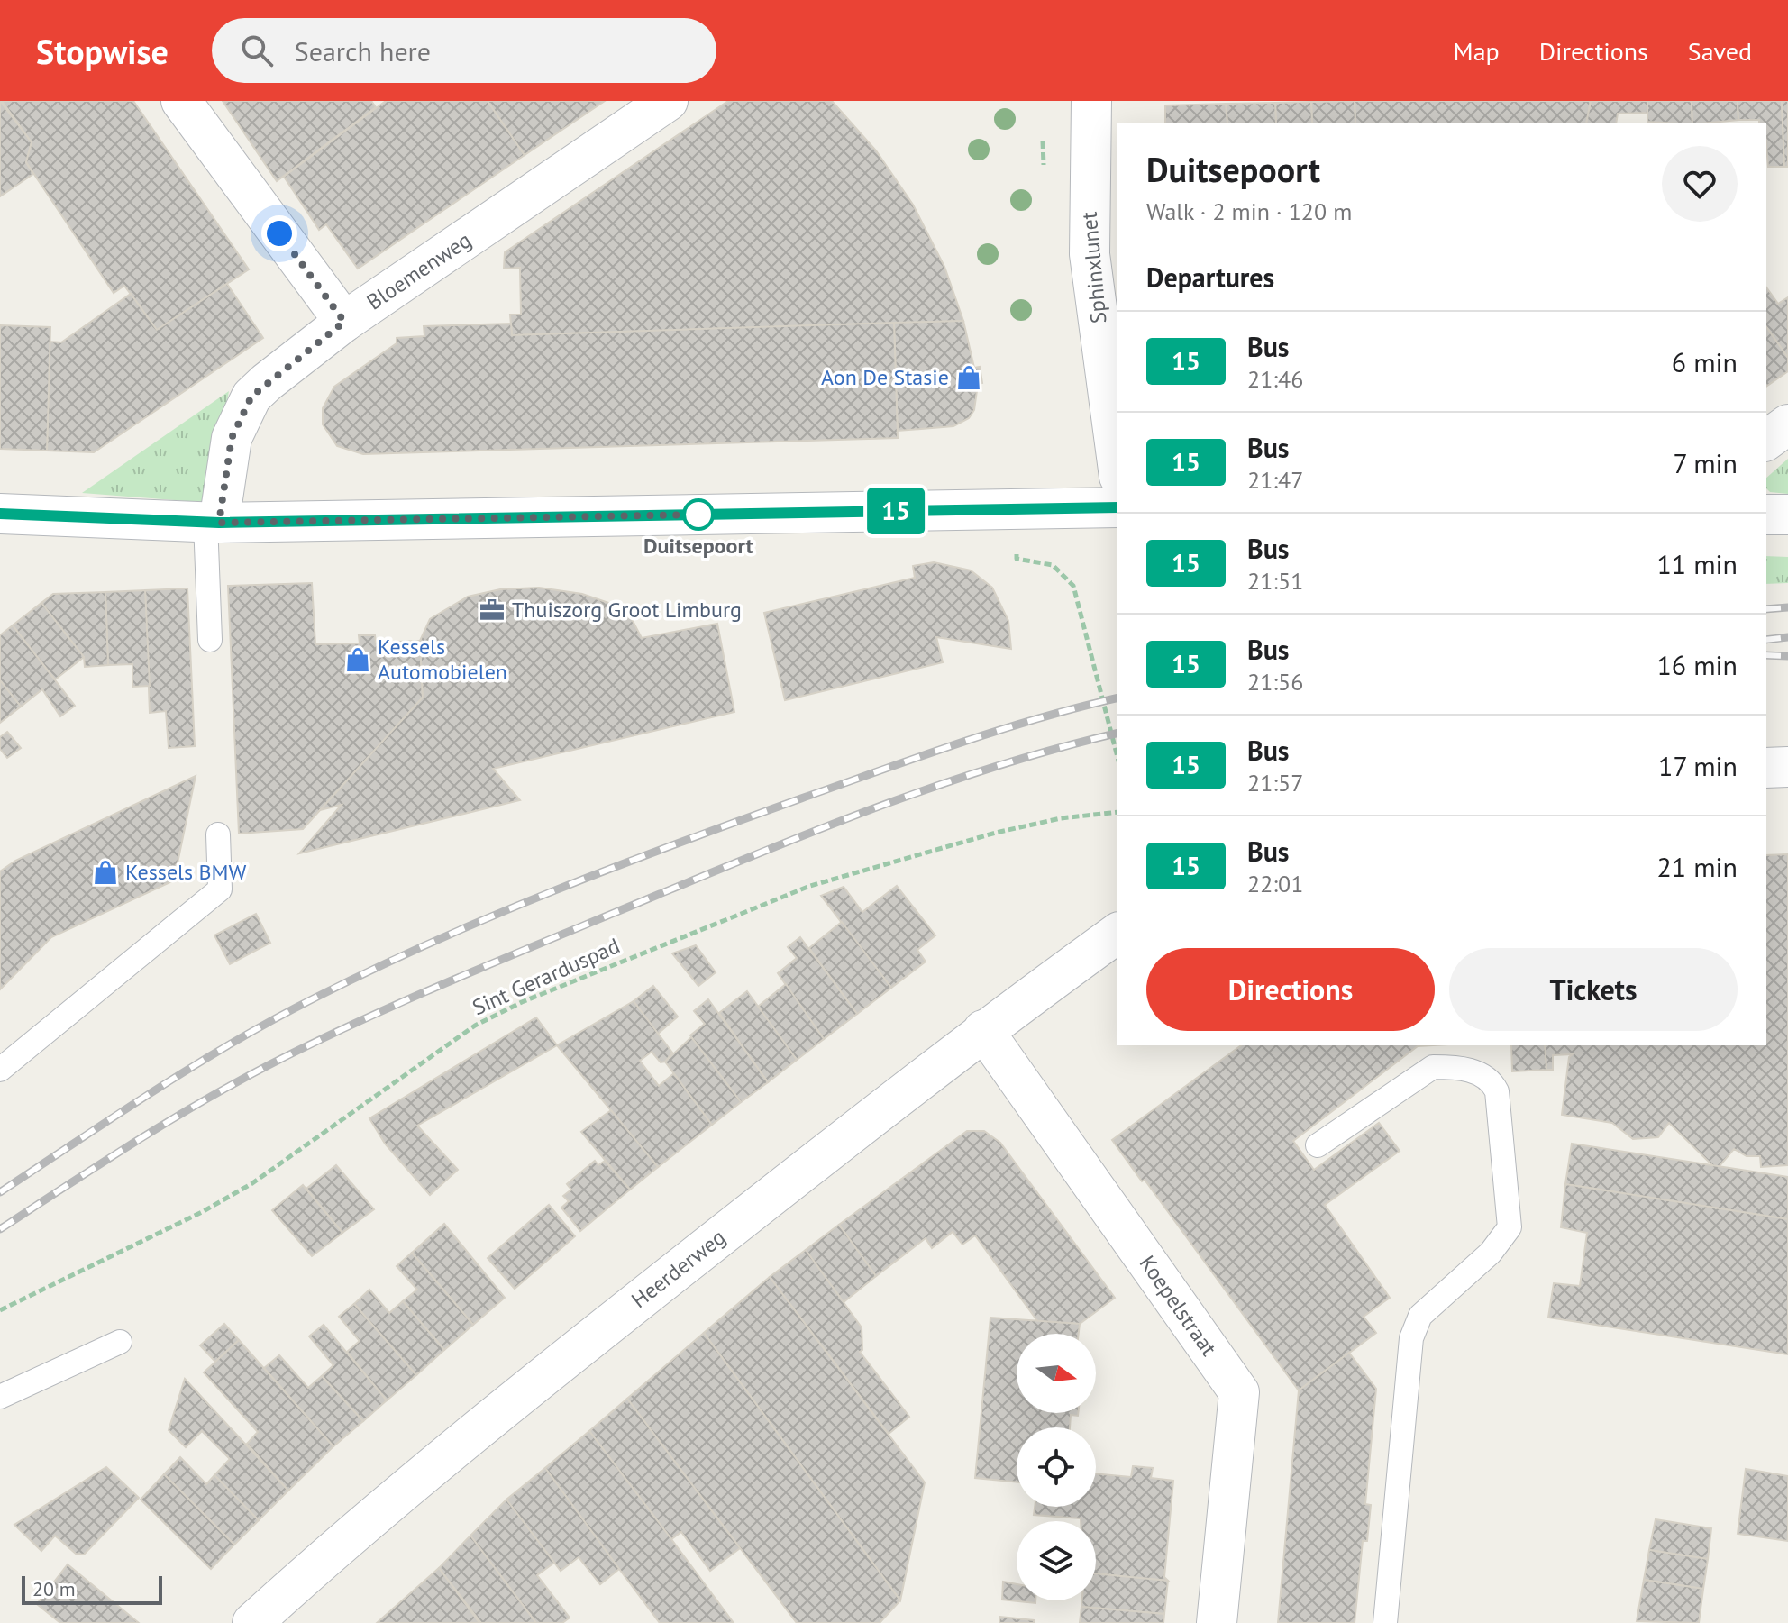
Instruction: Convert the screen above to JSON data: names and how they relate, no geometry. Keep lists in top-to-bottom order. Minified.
{"streets":{"street":["Sphinxlunet","Bloemenweg","Heerderweg","Koepelstraat"],"path":["Sint Gerarduspad"]},"crossings":[["Heerderweg","Koepelstraat"]],"places":{"shop":["Aon De Stasie","Kessels Automobielen","Kessels BMW"],"other":["Duitsepoort"],"office":["Thuiszorg Groot Limburg"]},"lines":["bus line 15"],"scale_bar":"20 m","north":"right","page":{"header":"Stopwise","search":"Search here","nav":["Map","Directions","Saved"],"on_map":"15","heading":[["Duitsepoort","Walk · 2 min · 120 m"],"Departures"],"list":[{"mark":"15","name":"Bus","note":"21:46","value":"6 min"},{"mark":"15","name":"Bus","note":"21:47","value":"7 min"},{"mark":"15","name":"Bus","note":"21:51","value":"11 min"},{"mark":"15","name":"Bus","note":"21:56","value":"16 min"},{"mark":"15","name":"Bus","note":"21:57","value":"17 min"},{"mark":"15","name":"Bus","note":"22:01","value":"21 min"}],"buttons":["Directions","Tickets"],"scale":"20 m"}}
